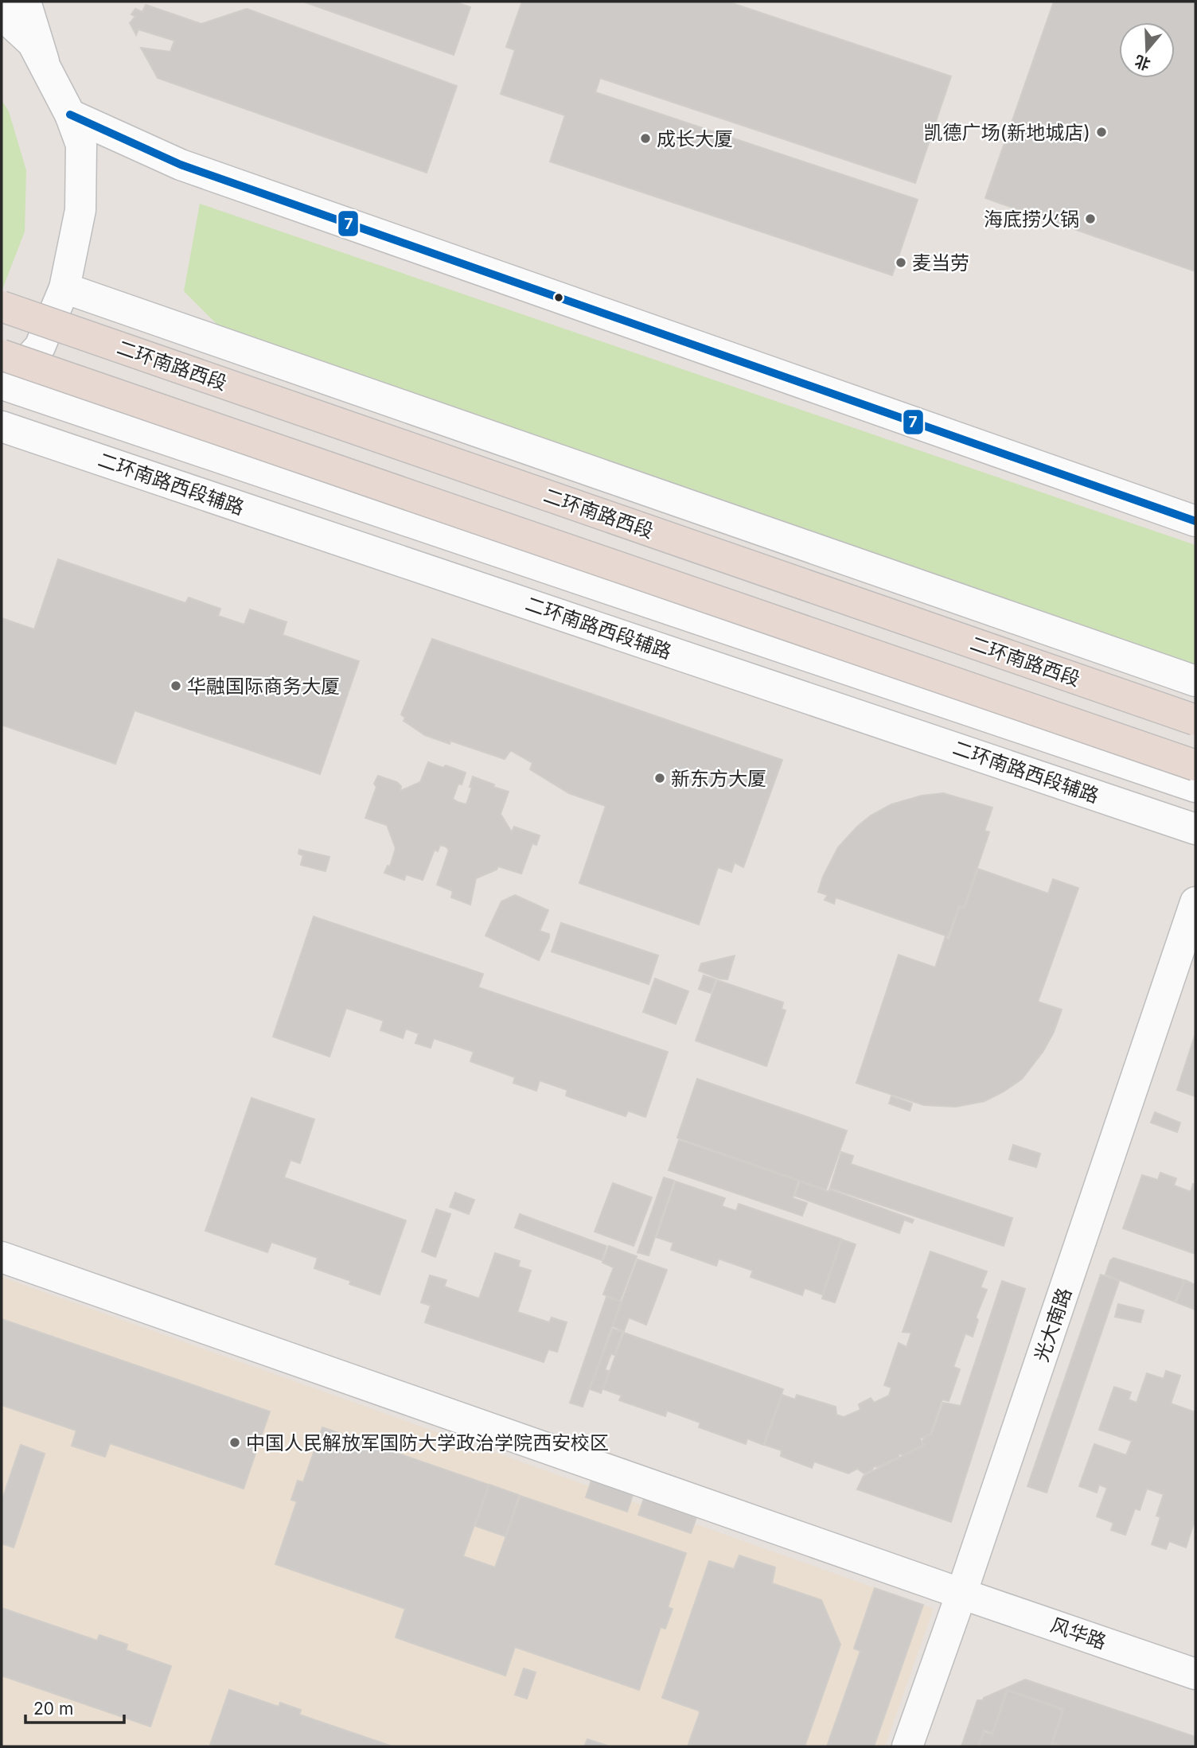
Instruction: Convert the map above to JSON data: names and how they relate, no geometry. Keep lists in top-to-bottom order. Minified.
{"streets":{"highway":["二环南路西段"],"main road":["二环南路西段辅路","光大南路","风华路"]},"crossings":[["光大南路","风华路"]],"places":["凯德广场(新地城店)","成长大厦","海底捞火锅","麦当劳","华融国际商务大厦","新东方大厦","中国人民解放军国防大学政治学院西安校区"],"lines":["transit line 7"],"scale_bar":"20 m","north":"bottom"}
